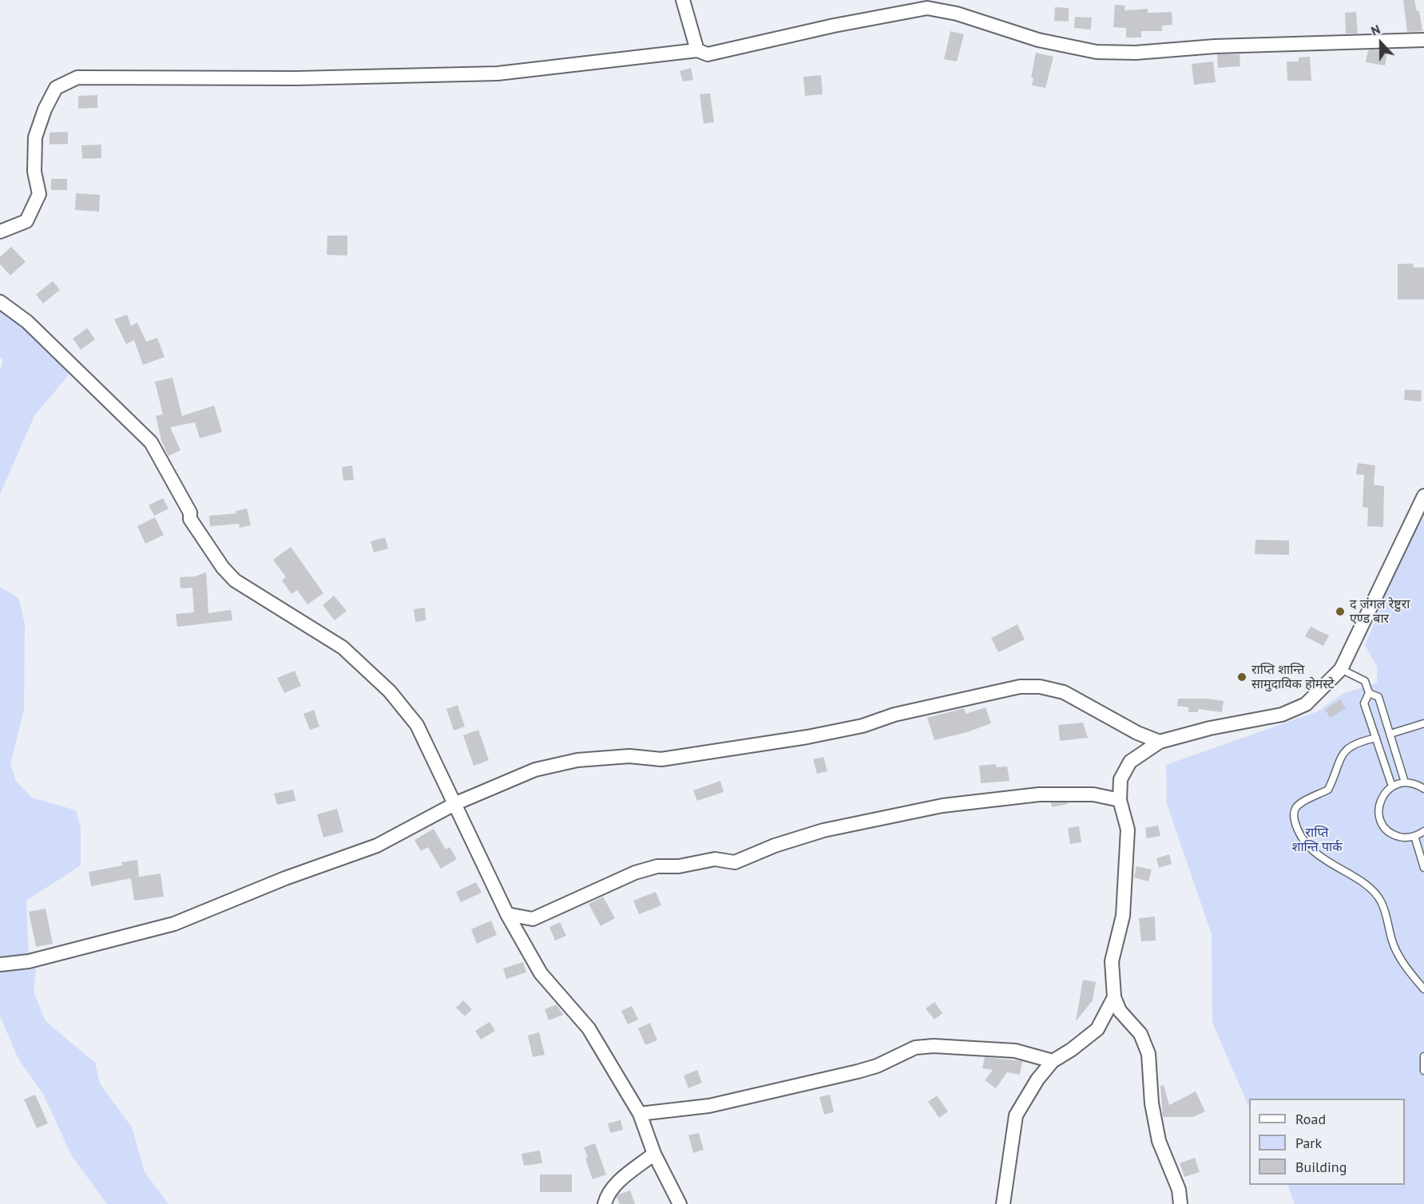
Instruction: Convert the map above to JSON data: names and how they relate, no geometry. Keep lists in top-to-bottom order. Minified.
{"parks":["राप्ति शान्ति पार्क"],"places":["द जंगल रेष्टुरा एण्ड बार","राप्ति शान्ति सामुदायिक होमस्टे"],"legend":["Road","Park","Building"],"north":"top"}
